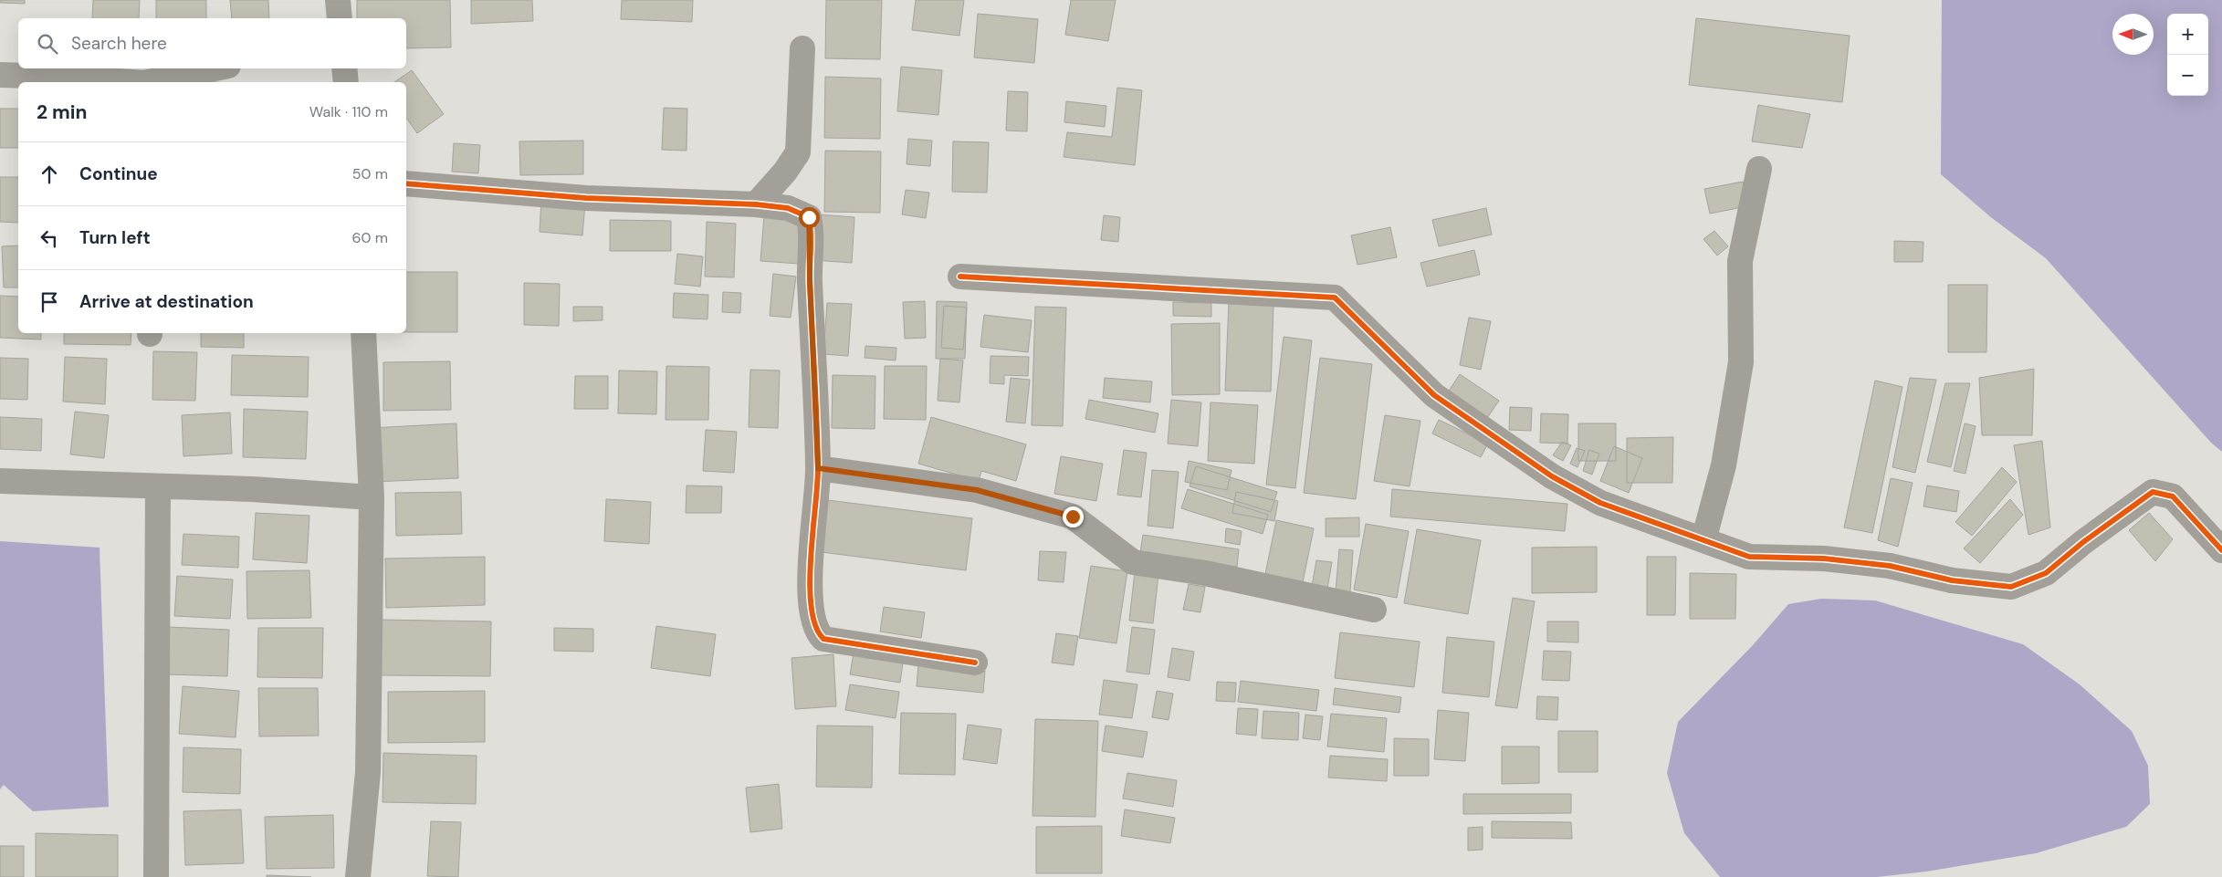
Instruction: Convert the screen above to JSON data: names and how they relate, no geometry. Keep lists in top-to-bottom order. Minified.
{"north":"left","page":{"map_buttons":["+","−"],"search":"Search here","heading":["2 min","Walk · 110 m"],"list":[["Continue","50 m"],["Turn left","60 m"],"Arrive at destination"]}}
